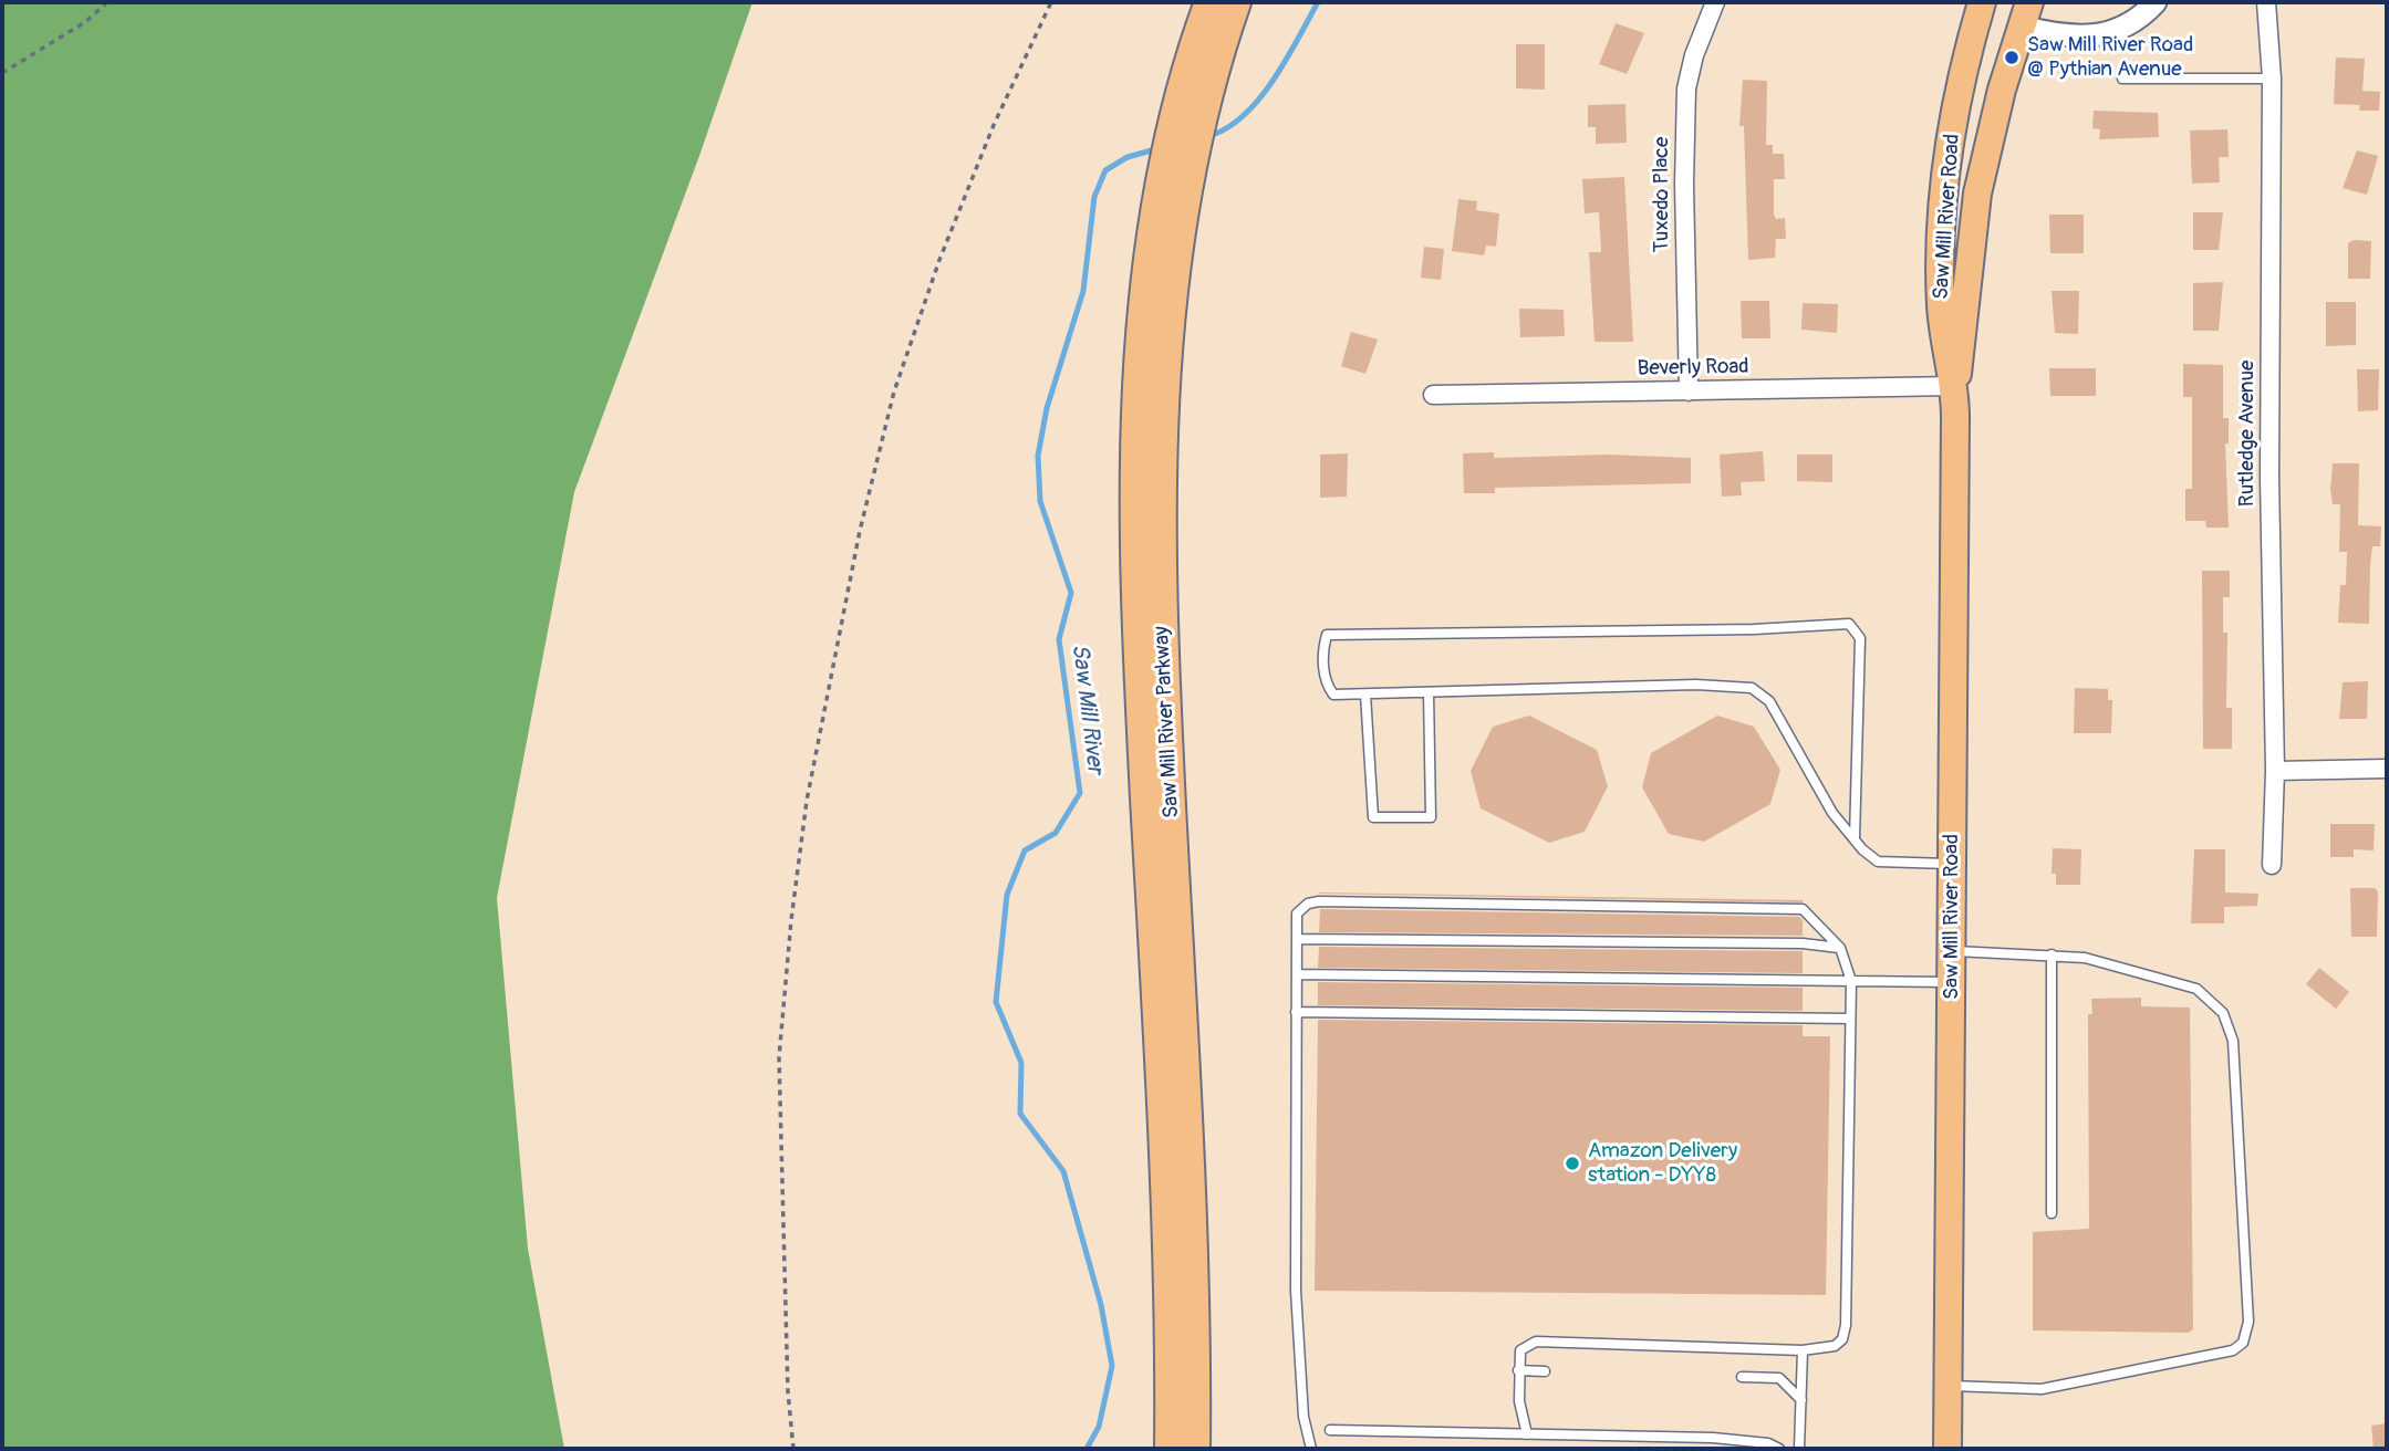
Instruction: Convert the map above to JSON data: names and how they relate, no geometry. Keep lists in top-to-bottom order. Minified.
{"streets":{"highway":["Saw Mill River Parkway"],"main road":["Saw Mill River Road"],"street":["Tuxedo Place","Beverly Road","Rutledge Avenue"]},"crossings":[["Tuxedo Place","Beverly Road"],["Saw Mill River Road","Beverly Road"]],"water":["Saw Mill River"],"places":["Saw Mill River Road @ Pythian Avenue","Amazon Delivery station - DYY8"]}
